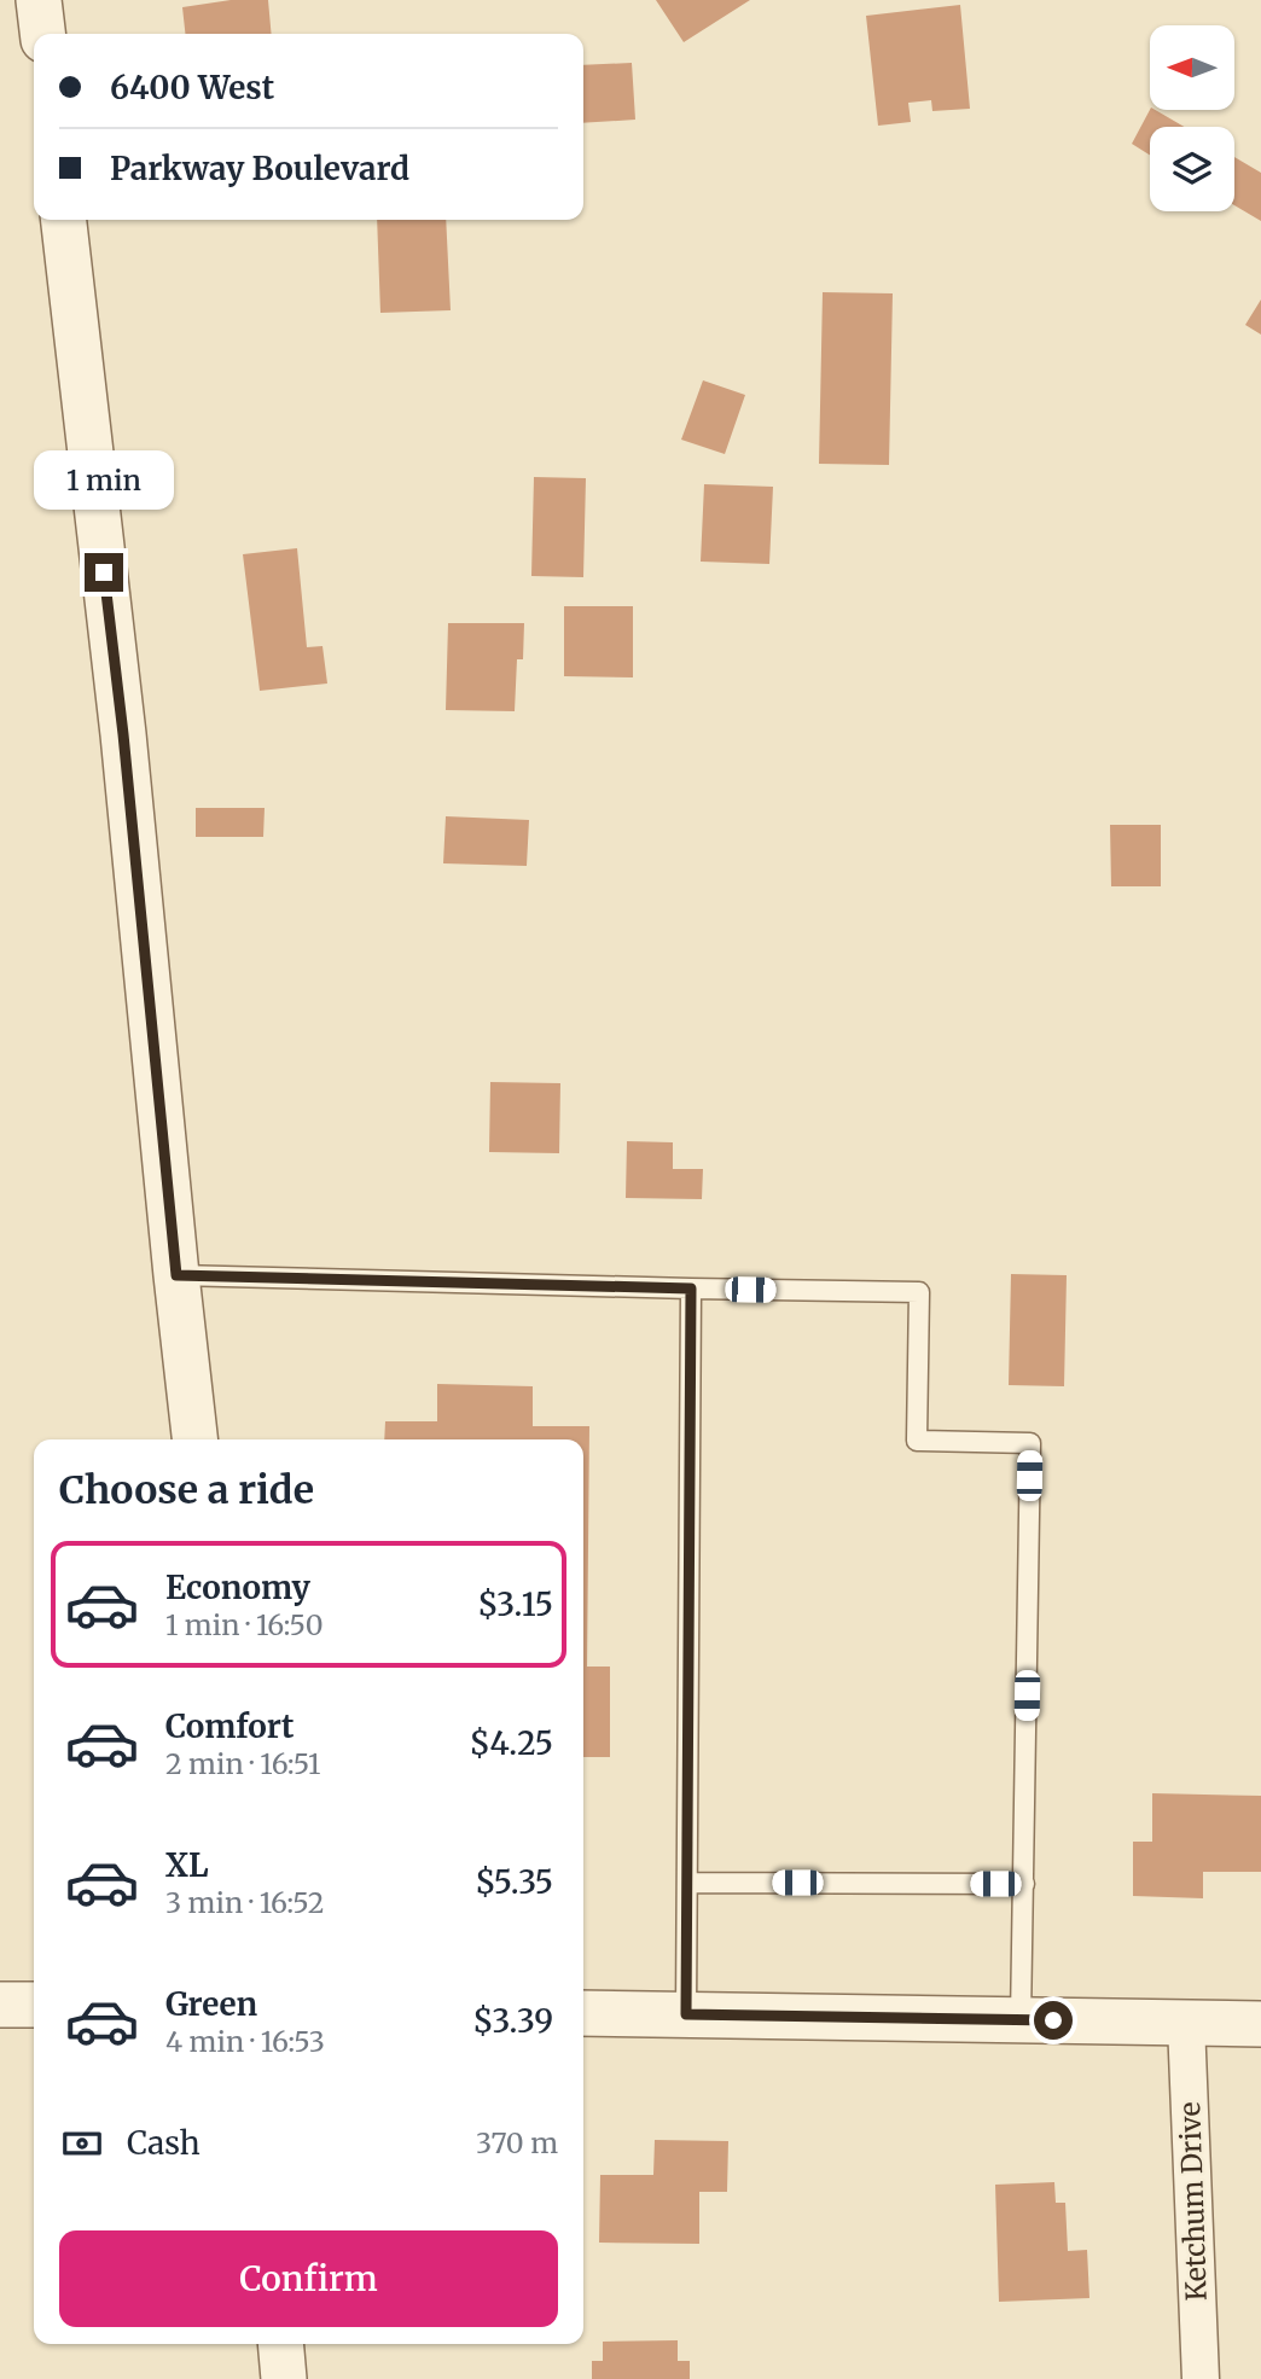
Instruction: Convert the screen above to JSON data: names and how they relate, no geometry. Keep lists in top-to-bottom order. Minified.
{"streets":{"street":["Ketchum Drive"]},"north":"left","page":{"banner":["6400 West","Parkway Boulevard"],"bubble":"1 min","heading":"Choose a ride","list":[{"name":"Economy","note":"1 min · 16:50","value":"$3.15"},{"name":"Comfort","note":"2 min · 16:51","value":"$4.25"},{"name":"XL","note":"3 min · 16:52","value":"$5.35"},{"name":"Green","note":"4 min · 16:53","value":"$3.39"}],"pay":["Cash","370 m"],"buttons":"Confirm"}}
